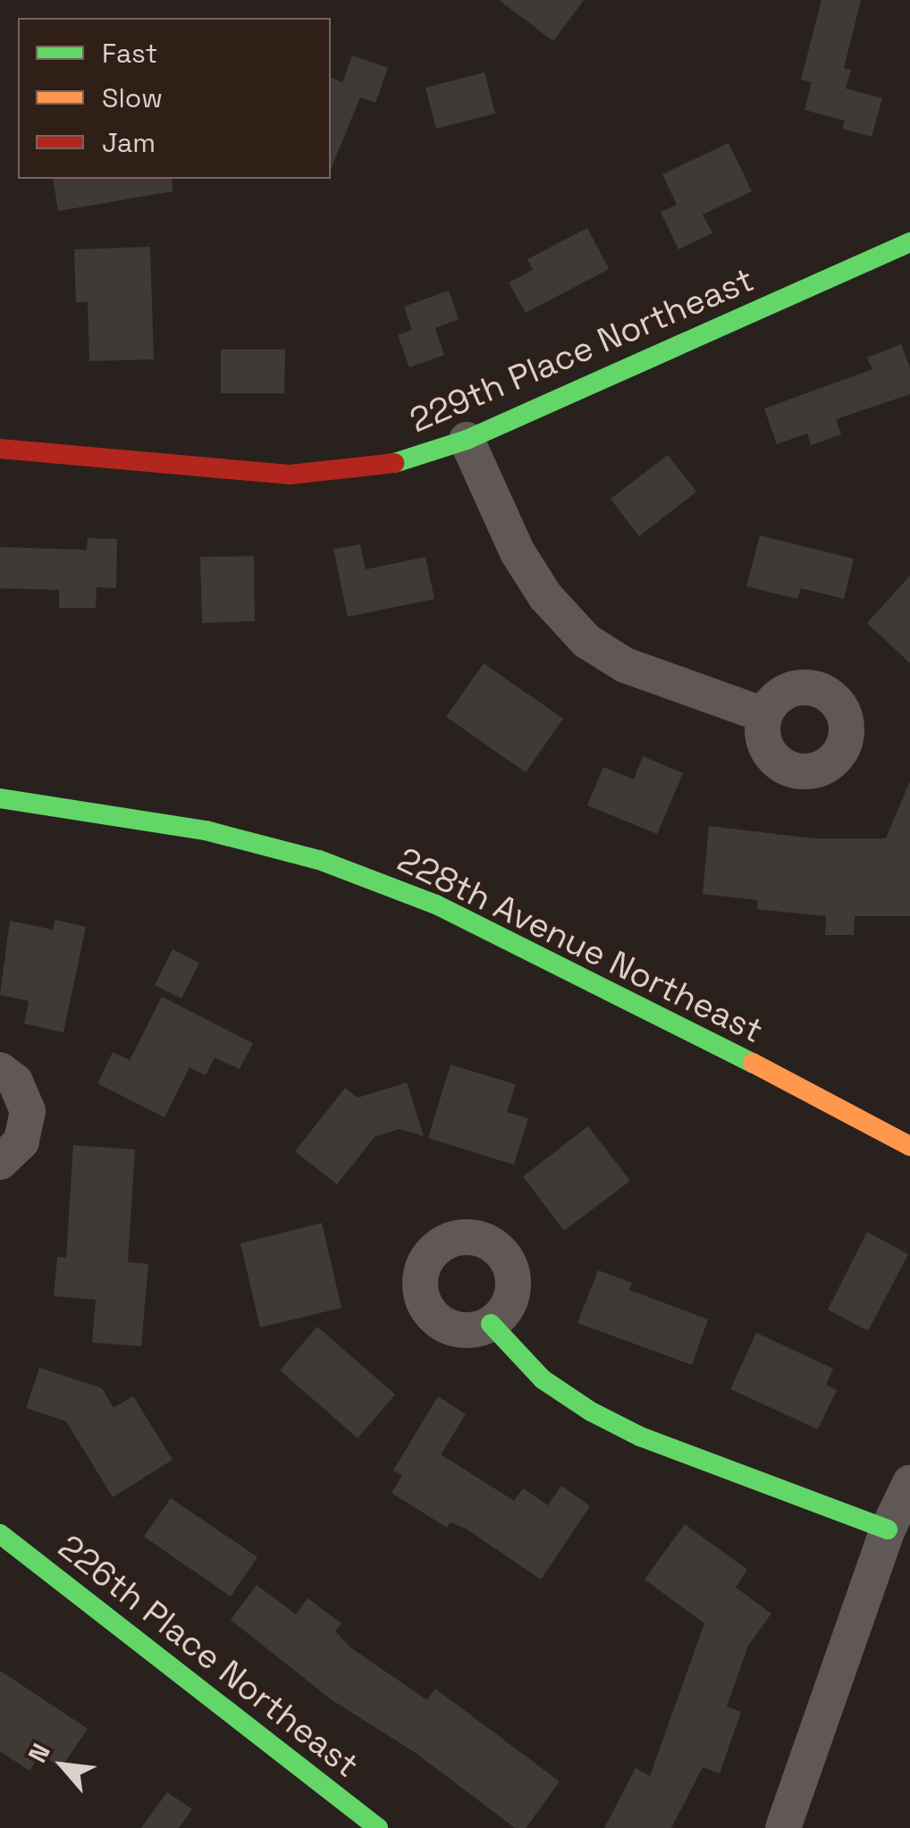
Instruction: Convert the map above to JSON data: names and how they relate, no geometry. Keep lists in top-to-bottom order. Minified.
{"streets":{"street":["229th Place Northeast","228th Avenue Northeast","226th Place Northeast"]},"legend":["Fast","Slow","Jam"],"north":"top left"}
